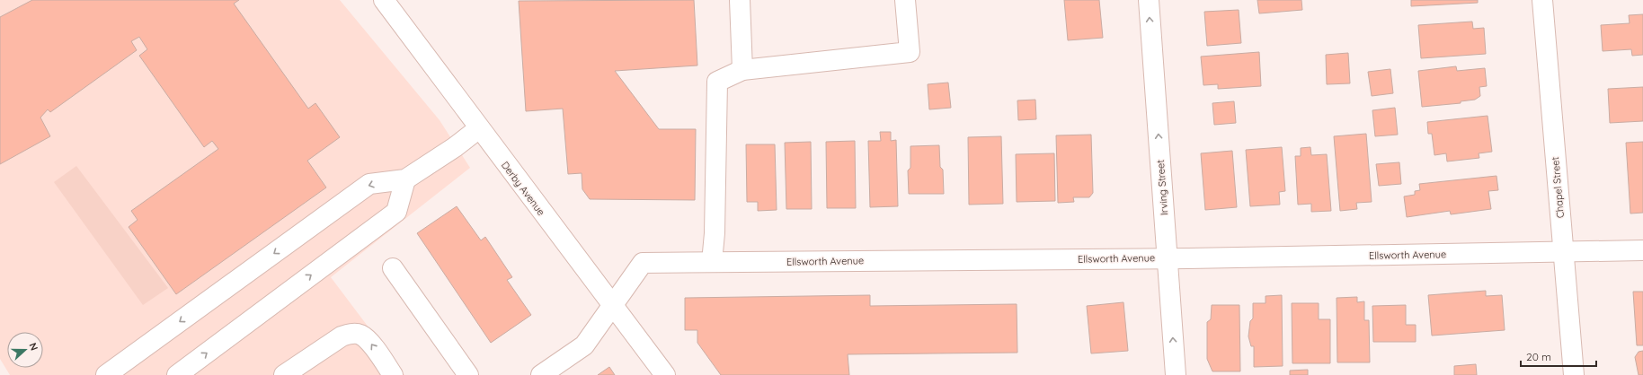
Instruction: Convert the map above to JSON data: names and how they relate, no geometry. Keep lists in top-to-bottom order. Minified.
{"streets":{"street":["Irving Street","Chapel Street","Derby Avenue","Ellsworth Avenue"]},"crossings":[["Irving Street","Ellsworth Avenue"],["Chapel Street","Ellsworth Avenue"],["Derby Avenue","Ellsworth Avenue"]],"one_way":["Irving Street"],"scale_bar":"20 m","north":"right"}
